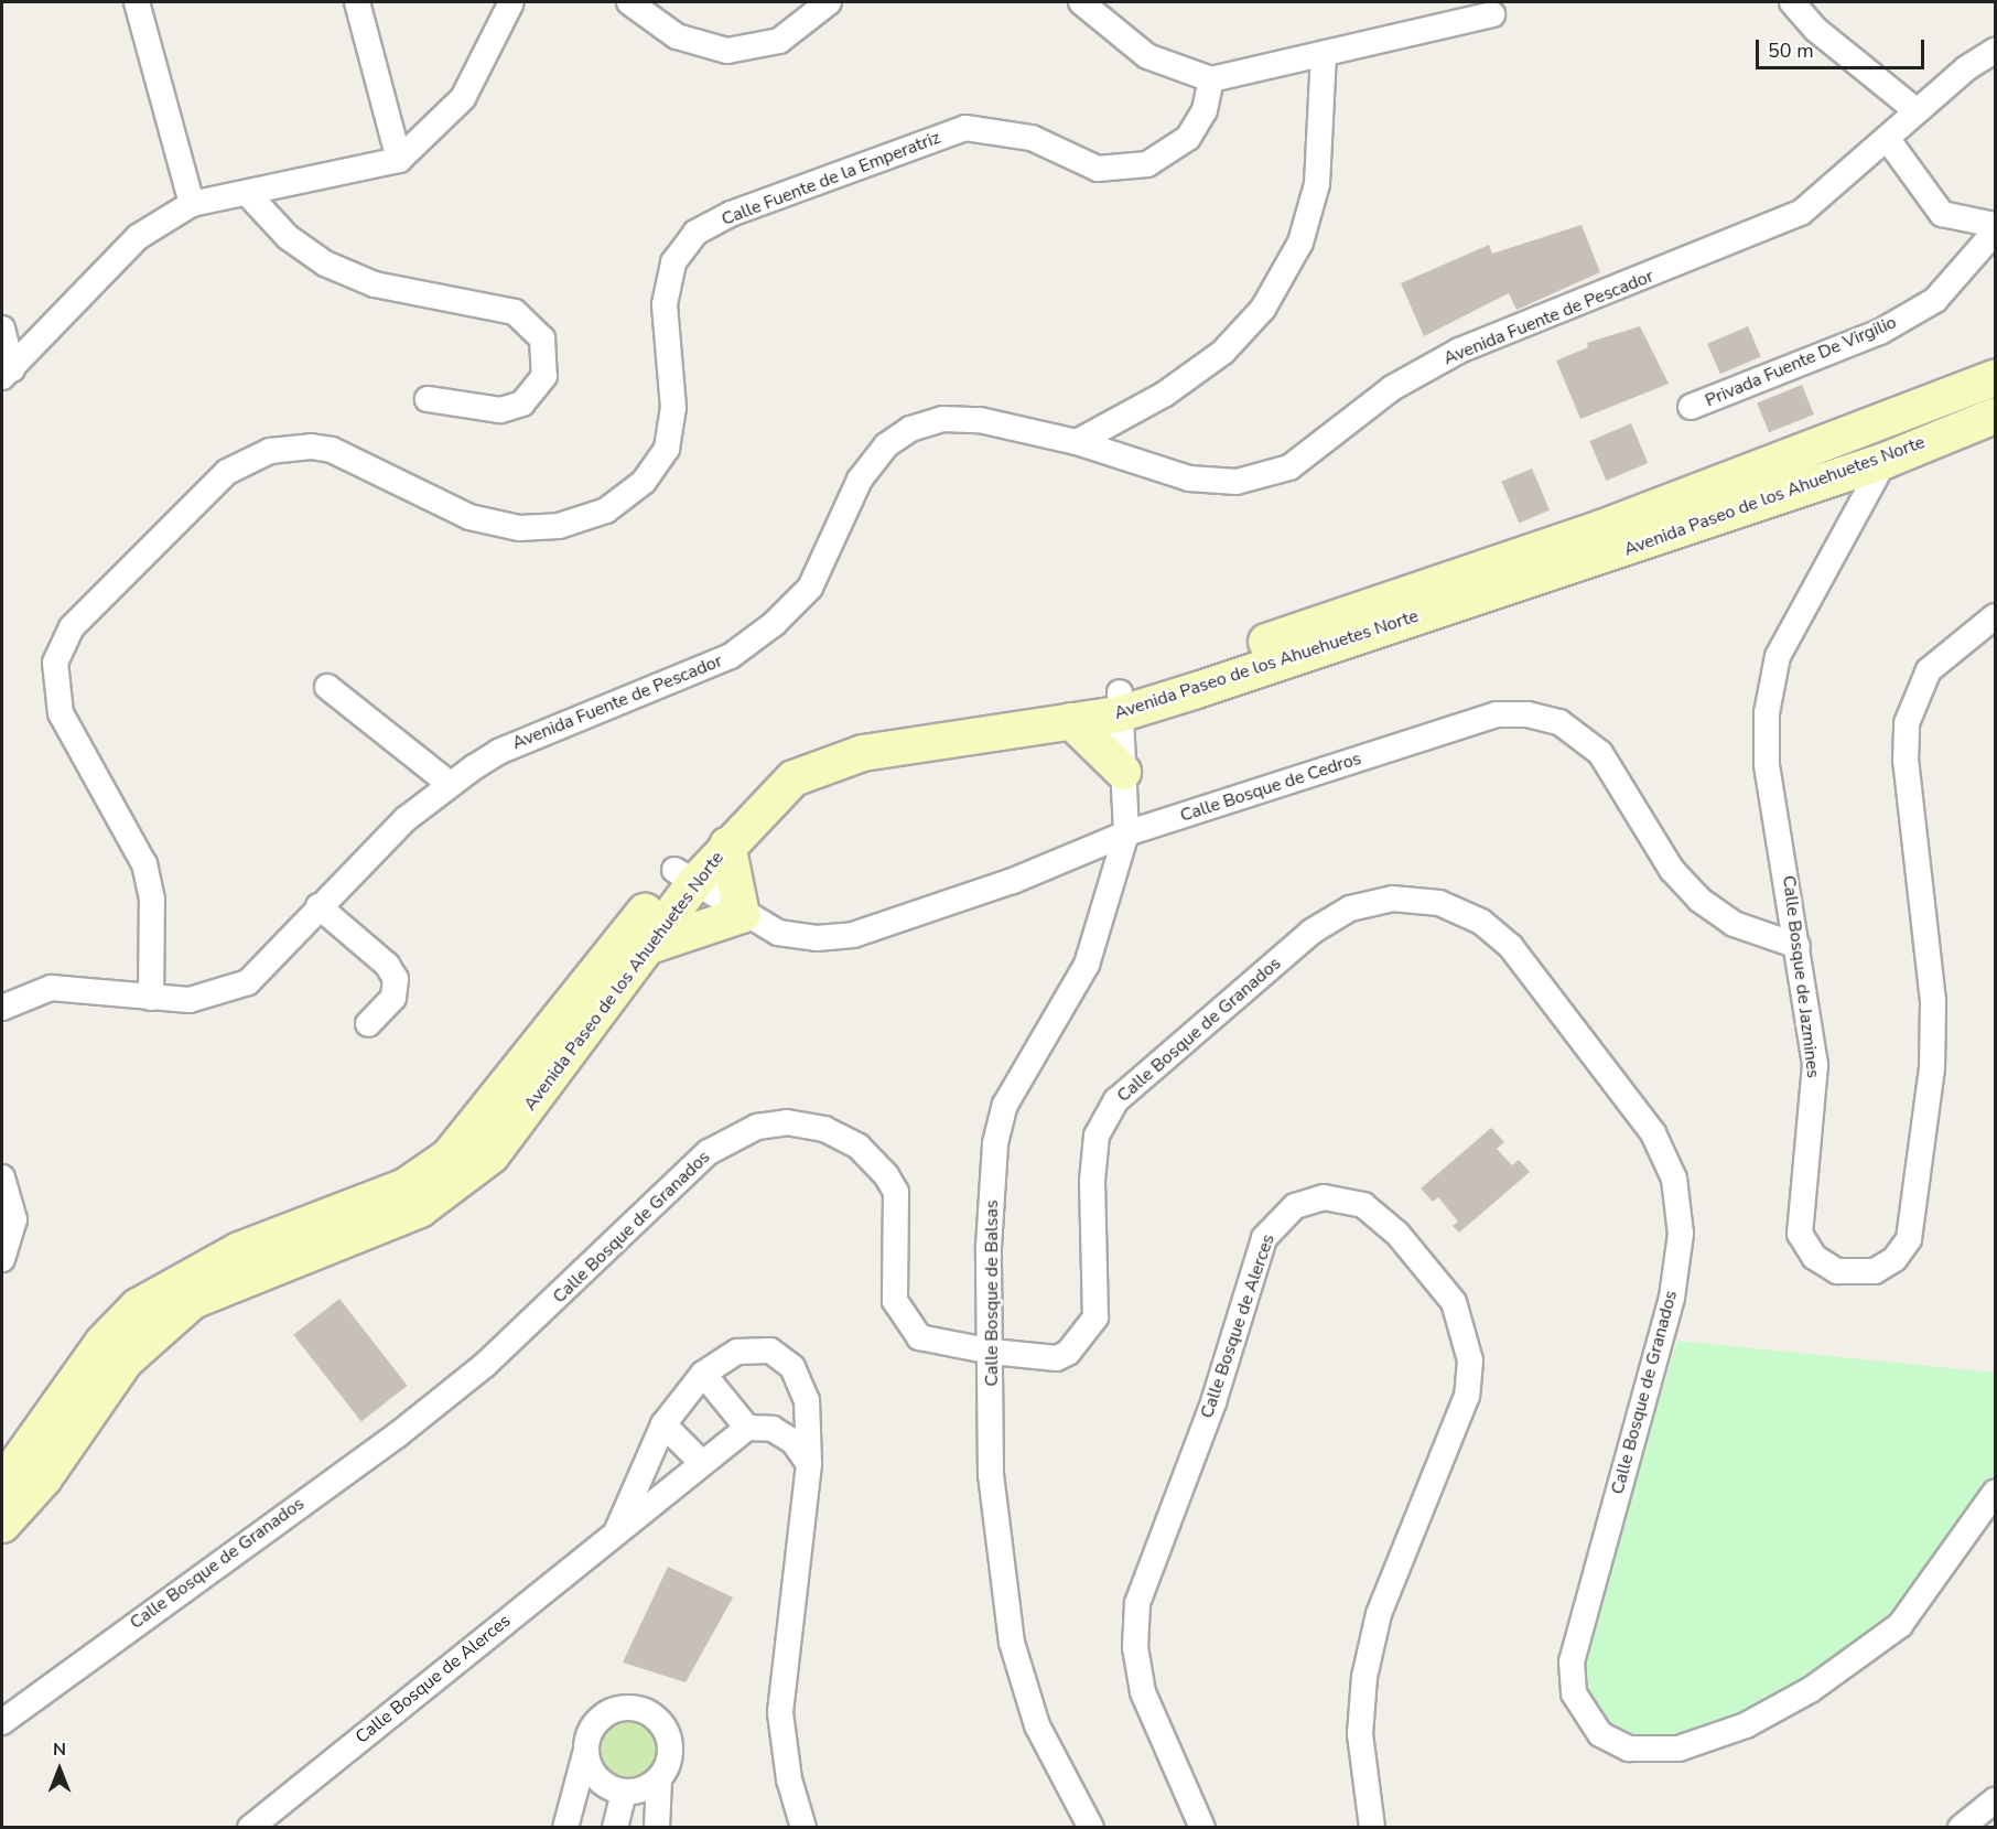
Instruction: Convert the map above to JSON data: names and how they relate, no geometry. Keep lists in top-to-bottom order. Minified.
{"streets":{"street":["Calle Fuente de la Emperatriz","Avenida Fuente de Pescador","Privada Fuente De Virgilio","Avenida Paseo de los Ahuehuetes Norte","Calle Bosque de Cedros","Calle Bosque de Jazmines","Calle Bosque de Granados","Calle Bosque de Balsas","Calle Bosque de Alerces"]},"crossings":[["Calle Fuente de la Emperatriz","Avenida Fuente de Pescador"],["Avenida Paseo de los Ahuehuetes Norte","Calle Bosque de Cedros"],["Avenida Paseo de los Ahuehuetes Norte","Calle Bosque de Jazmines"],["Avenida Paseo de los Ahuehuetes Norte","Calle Bosque de Balsas"],["Calle Bosque de Cedros","Calle Bosque de Jazmines"],["Calle Bosque de Cedros","Calle Bosque de Balsas"],["Calle Bosque de Granados","Calle Bosque de Balsas"]],"scale_bar":"50 m","north":"top"}
